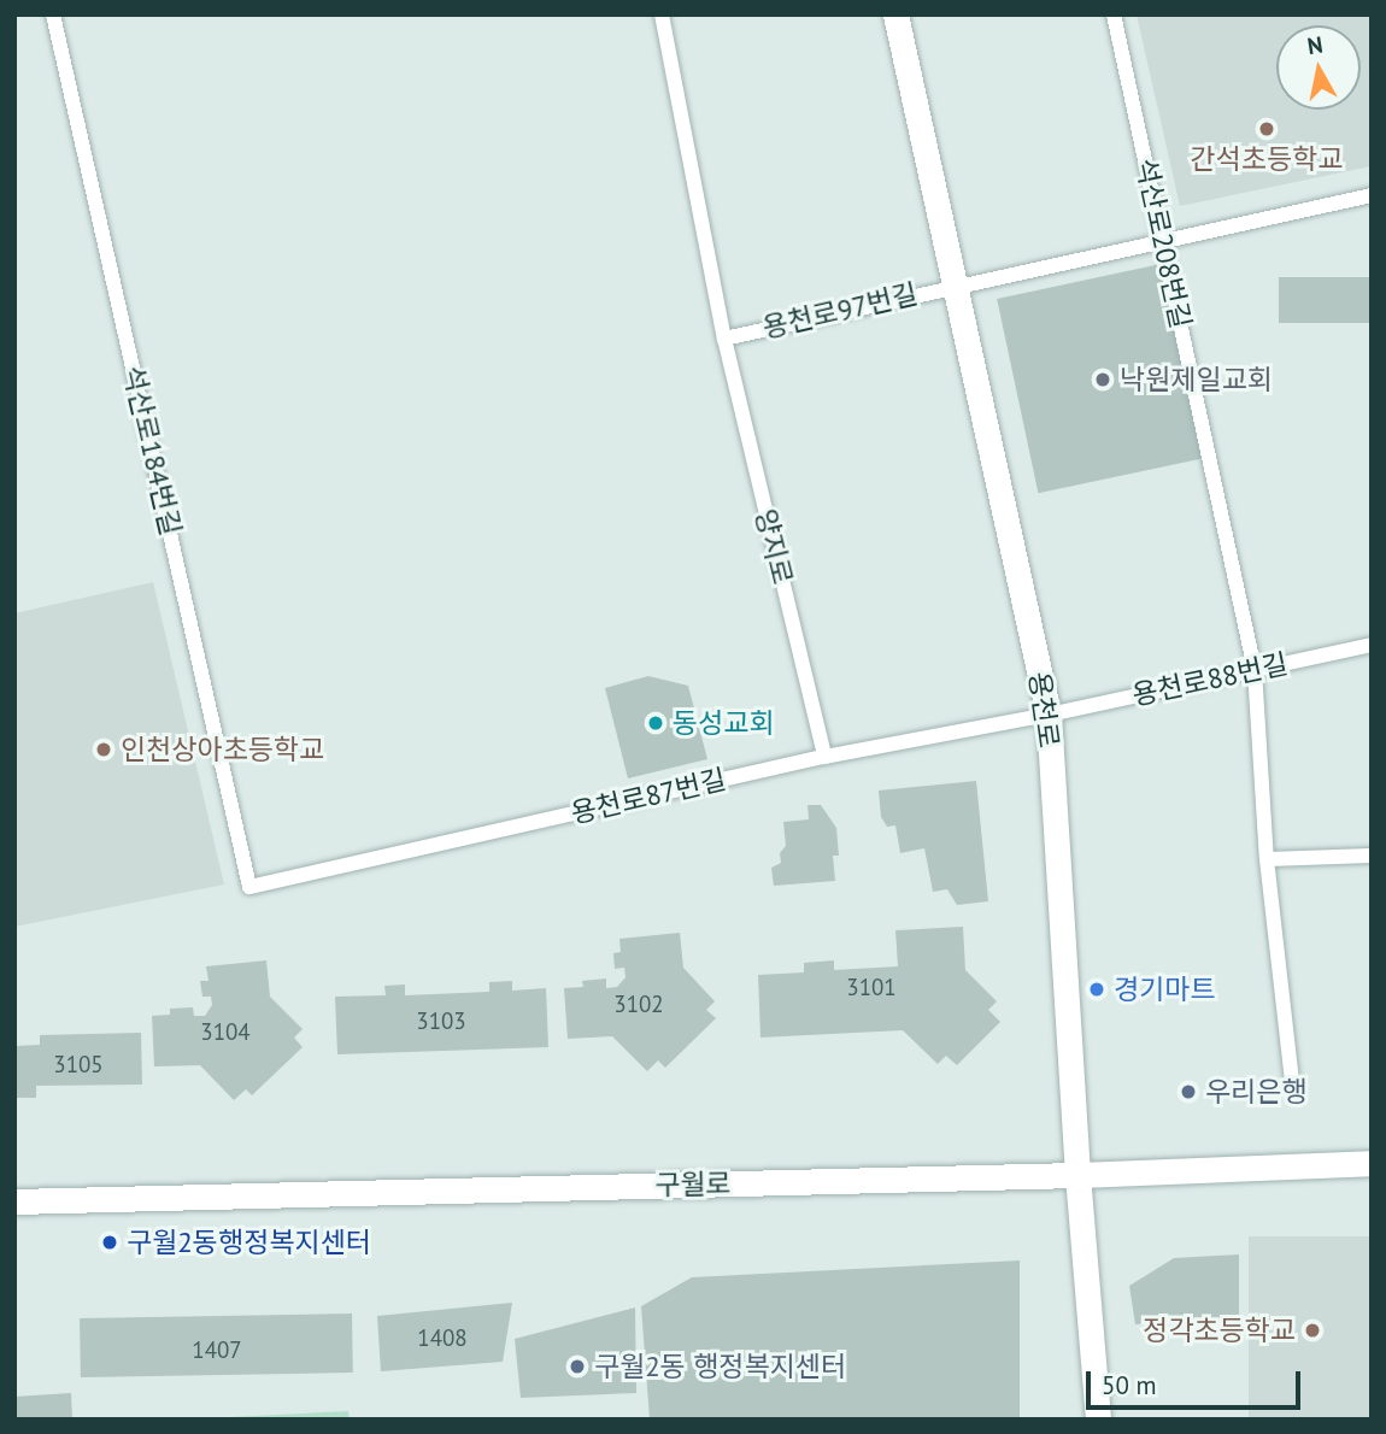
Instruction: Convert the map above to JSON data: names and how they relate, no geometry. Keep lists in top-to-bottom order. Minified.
{"streets":{"street":["용천로","구월로"],"lane":["석산로208번길","용천로97번길","석산로184번길","양지로","용천로88번길","용천로87번길"]},"crossings":[["석산로208번길","용천로97번길"],["석산로208번길","용천로88번길"],["용천로97번길","양지로"],["용천로97번길","용천로"],["석산로184번길","용천로87번길"],["양지로","용천로87번길"],["용천로88번길","용천로"],["용천로88번길","용천로87번길"],["용천로","용천로87번길"],["용천로","구월로"]],"places":["간석초등학교","낙원제일교회","동성교회","인천상아초등학교","경기마트","우리은행","구월2동행정복지센터","정각초등학교","구월2동 행정복지센터"],"house_numbers":["3101","3102","3103","3104","3105","1408","1407"],"scale_bar":"50 m","north":"top"}
